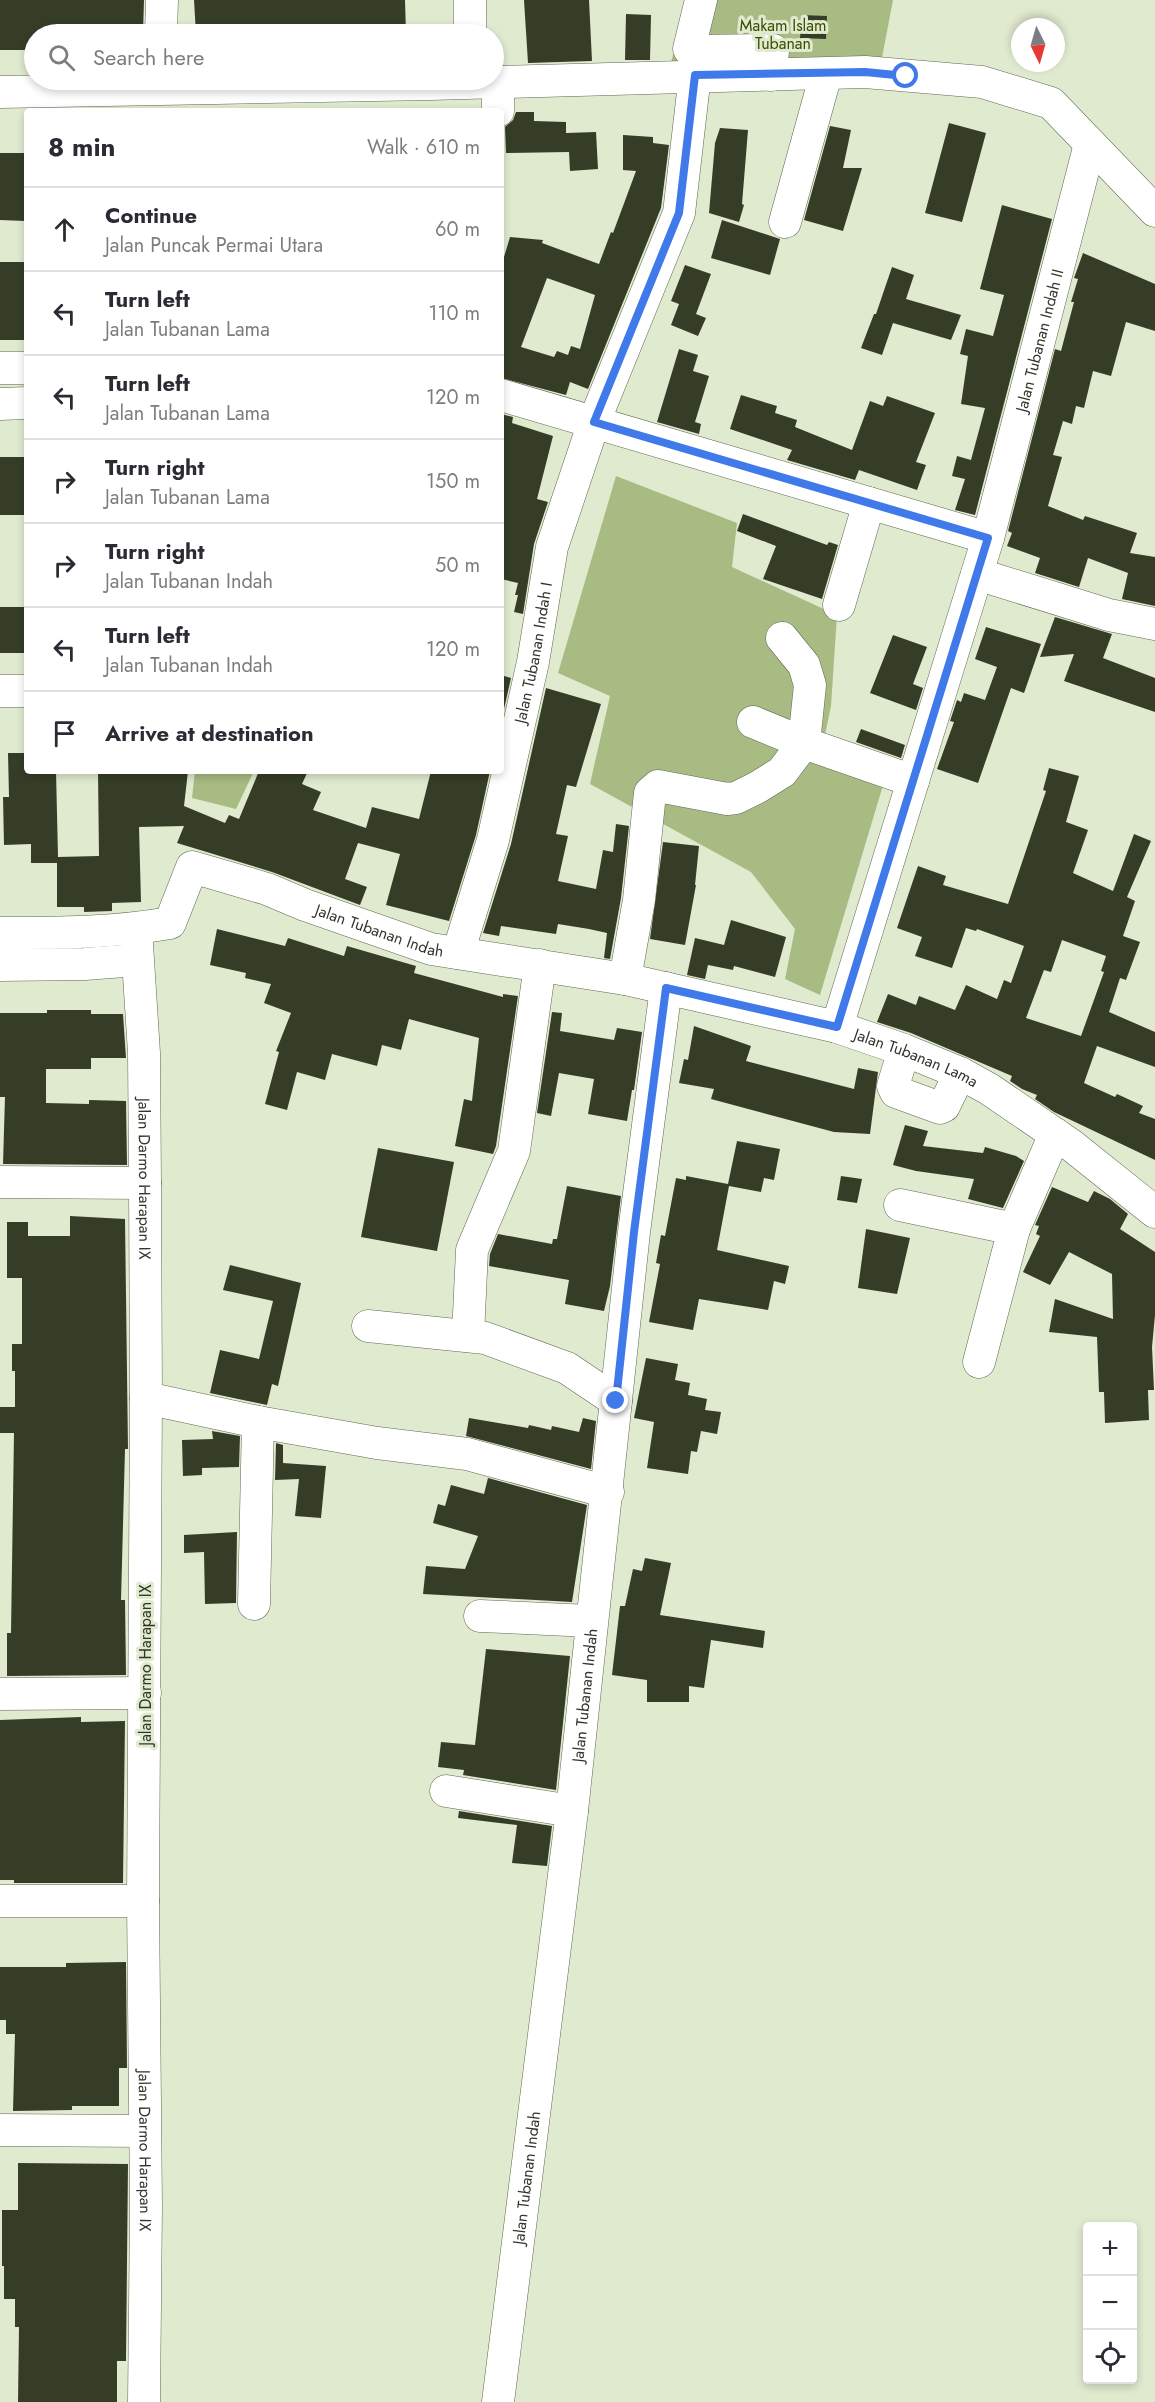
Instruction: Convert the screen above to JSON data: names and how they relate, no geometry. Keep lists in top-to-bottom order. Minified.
{"streets":{"street":["Jalan Tubanan Indah II","Jalan Tubanan Indah I","Jalan Tubanan Indah","Jalan Tubanan Lama","Jalan Darmo Harapan IX"]},"crossings":[["Jalan Tubanan Indah II","Jalan Tubanan Lama"],["Jalan Tubanan Indah I","Jalan Tubanan Indah"],["Jalan Tubanan Indah","Jalan Tubanan Lama"],["Jalan Tubanan Indah","Jalan Darmo Harapan IX"]],"parks":["Makam Islam Tubanan"],"north":"bottom","page":{"search":"Search here","heading":["8 min","Walk · 610 m"],"list":[["Continue","Jalan Puncak Permai Utara","60 m"],["Turn left","Jalan Tubanan Lama","110 m"],["Turn left","Jalan Tubanan Lama","120 m"],["Turn right","Jalan Tubanan Lama","150 m"],["Turn right","Jalan Tubanan Indah","50 m"],["Turn left","Jalan Tubanan Indah","120 m"],"Arrive at destination"],"map_buttons":["+","−"]}}
